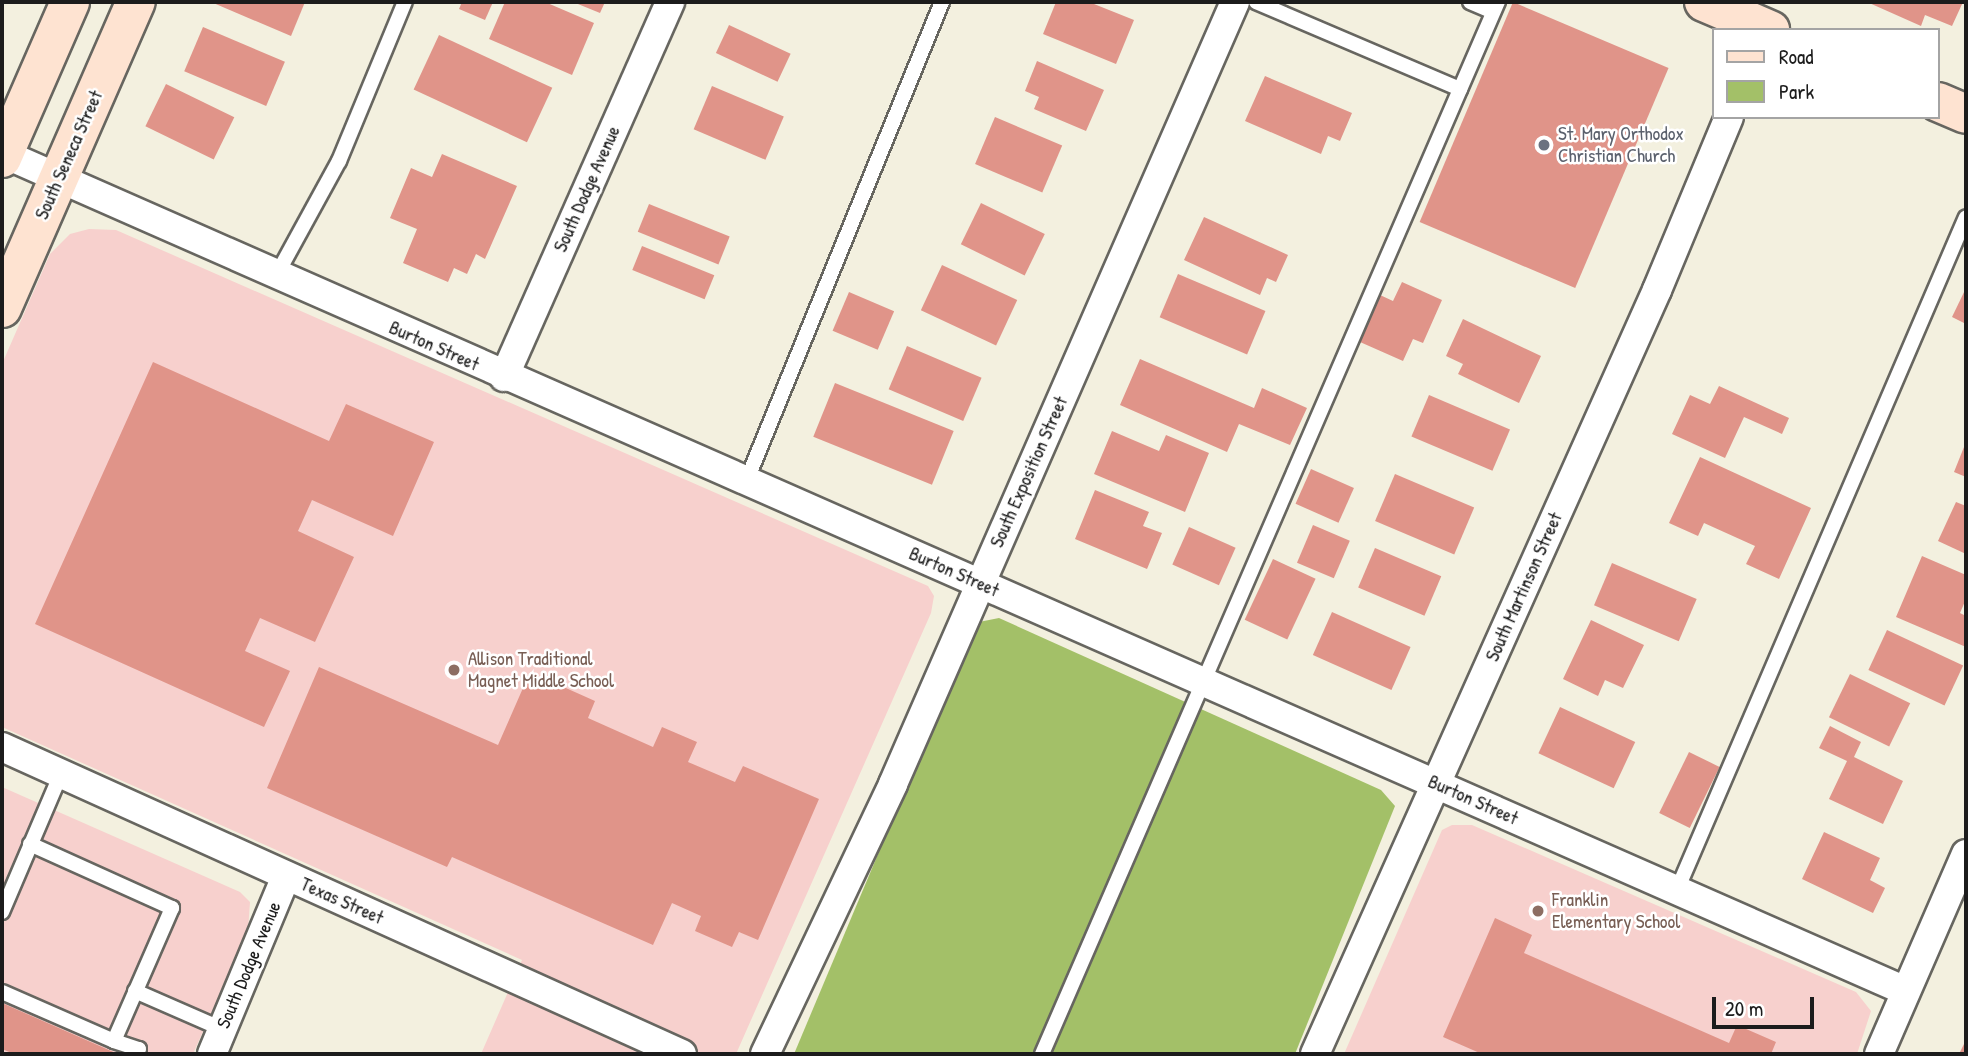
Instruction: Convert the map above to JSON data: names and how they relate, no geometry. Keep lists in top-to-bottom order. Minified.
{"streets":{"street":["South Seneca Street","South Dodge Avenue","Burton Street","South Exposition Street","South Martinson Street","Texas Street"]},"crossings":[["South Seneca Street","Burton Street"],["South Dodge Avenue","Burton Street"],["South Dodge Avenue","Texas Street"],["Burton Street","South Exposition Street"],["Burton Street","South Martinson Street"]],"places":["St. Mary Orthodox Christian Church","Allison Traditional Magnet Middle School","Franklin Elementary School"],"legend":["Road","Park"],"scale_bar":"20 m"}
